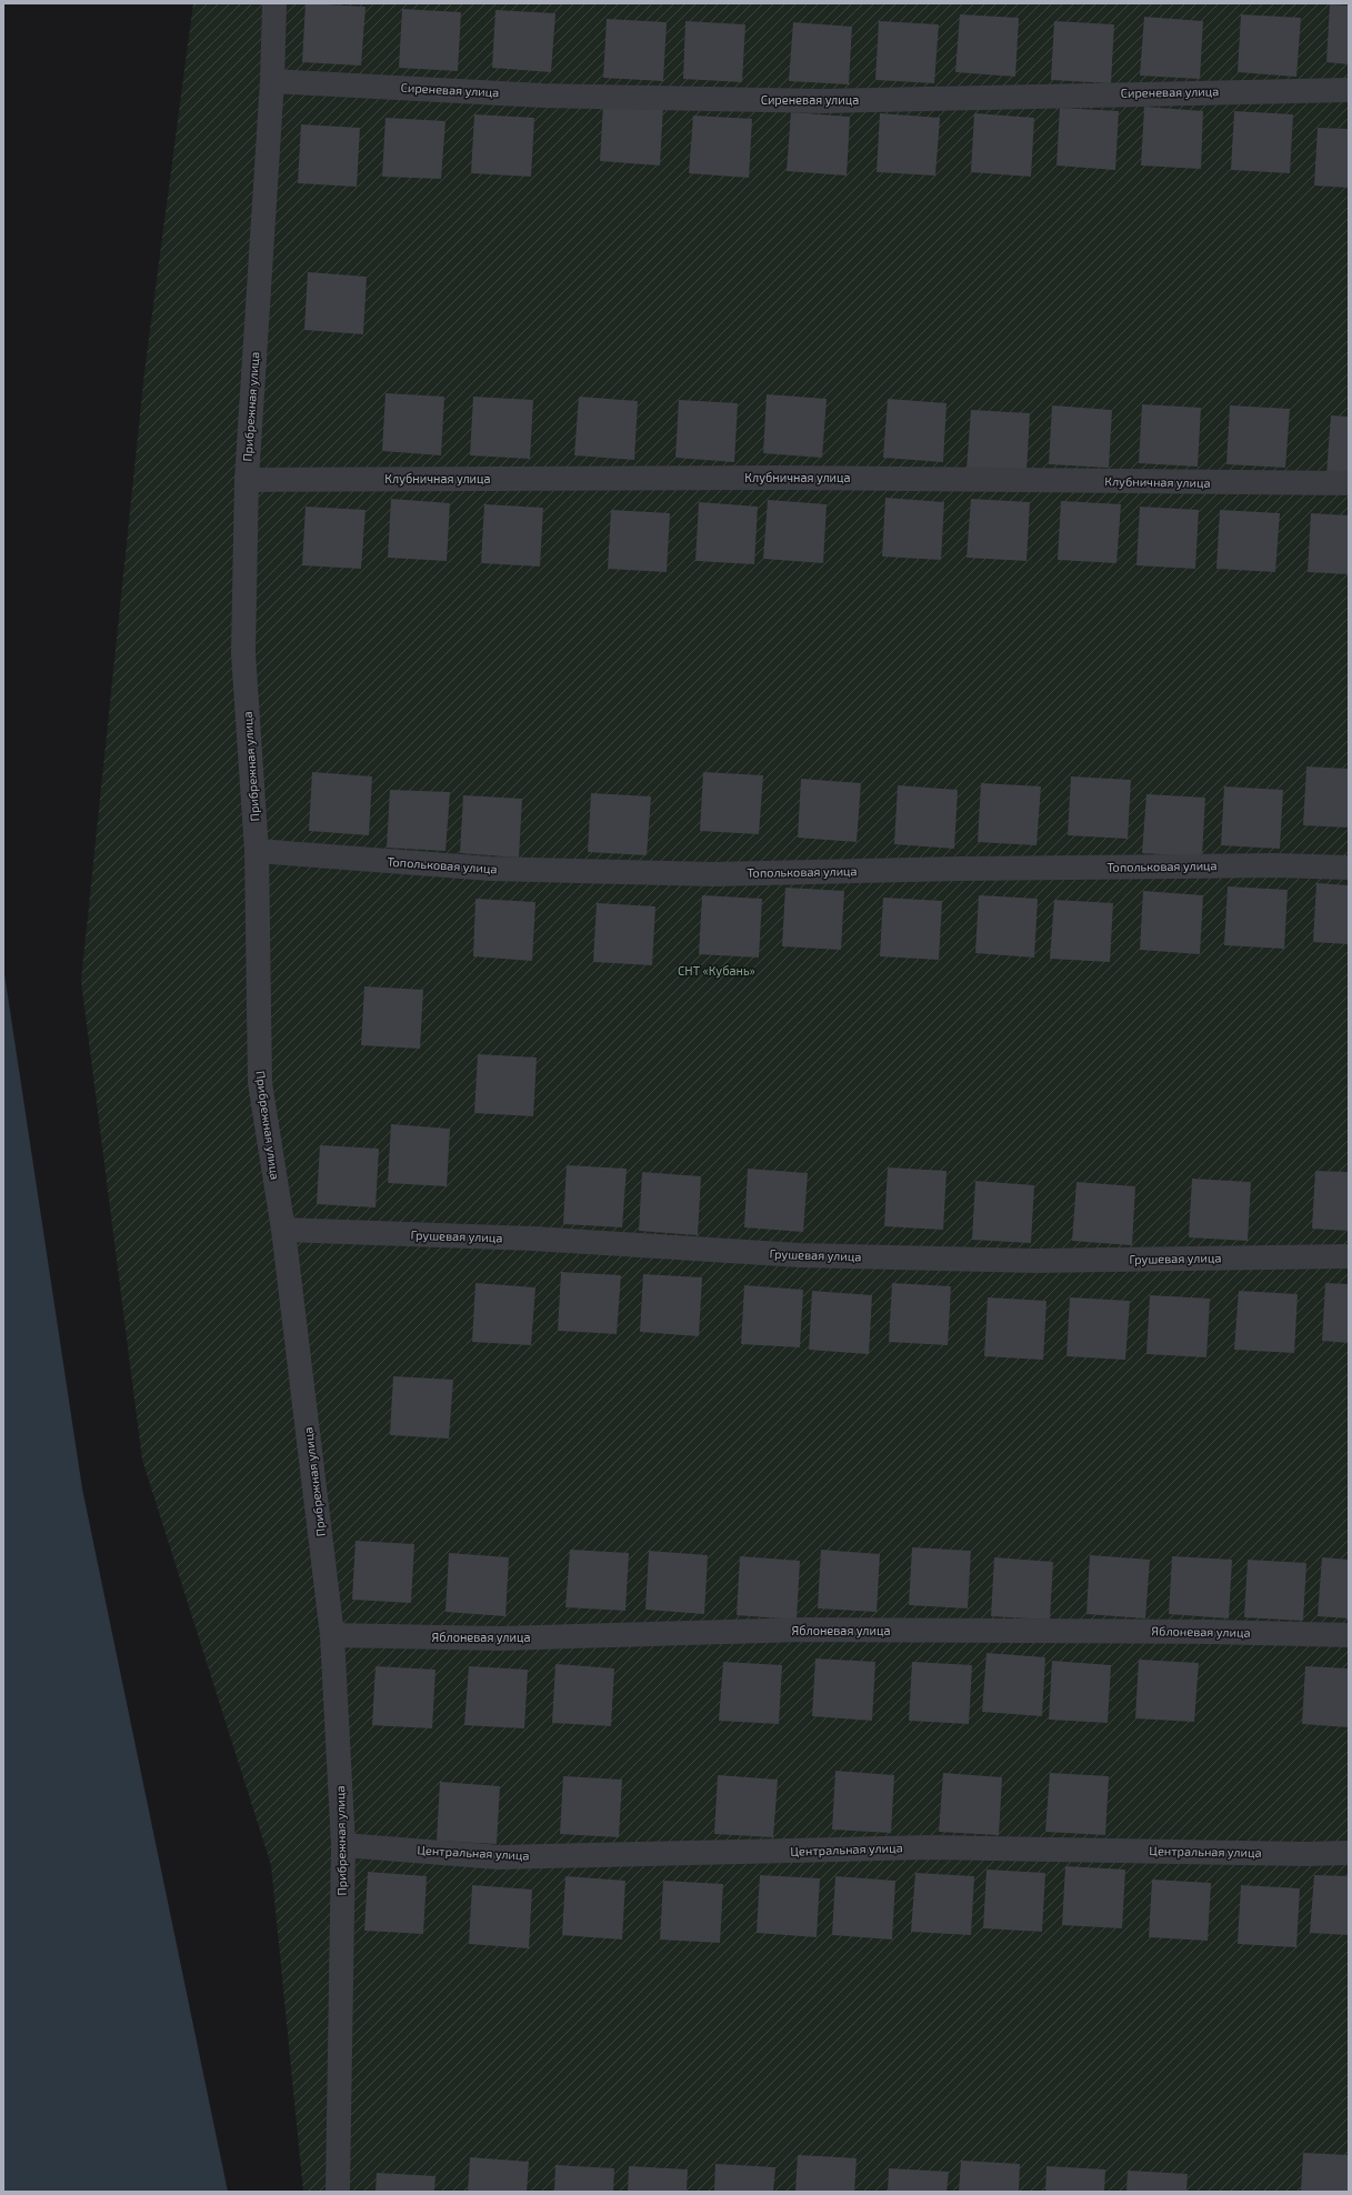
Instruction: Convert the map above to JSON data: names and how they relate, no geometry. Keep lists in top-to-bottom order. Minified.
{"streets":{"street":["Сиреневая улица","Прибрежная улица","Клубничная улица","Топольковая улица","Грушевая улица","Яблоневая улица","Центральная улица"]},"crossings":[["Сиреневая улица","Прибрежная улица"],["Прибрежная улица","Клубничная улица"],["Прибрежная улица","Топольковая улица"],["Прибрежная улица","Грушевая улица"],["Прибрежная улица","Яблоневая улица"],["Прибрежная улица","Центральная улица"]],"parks":["СНТ «Кубань»"]}
